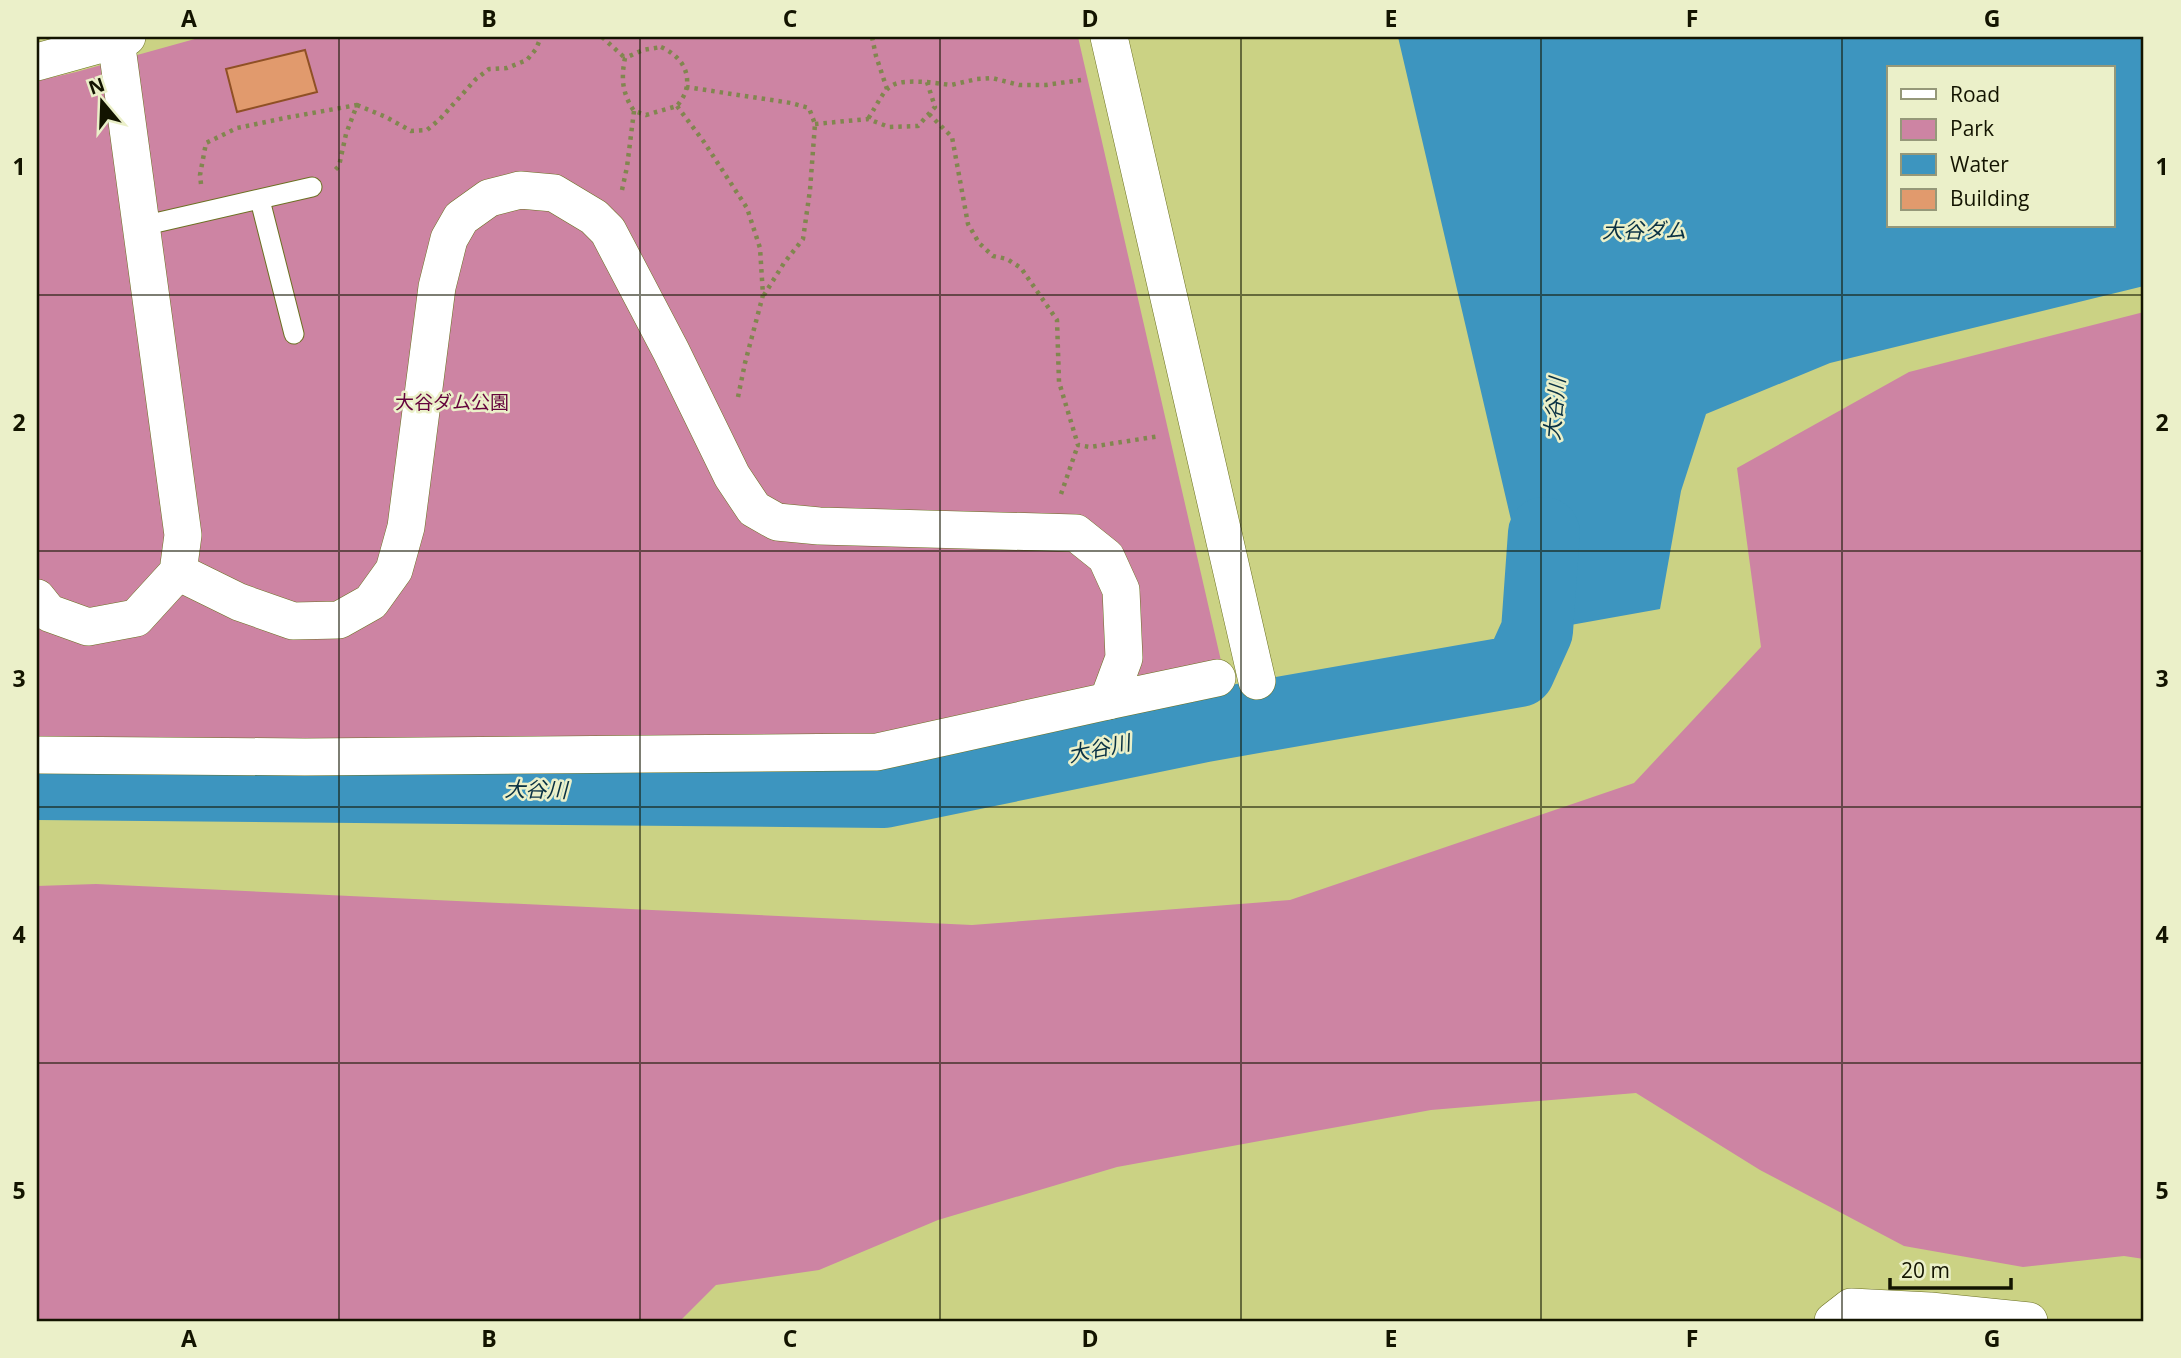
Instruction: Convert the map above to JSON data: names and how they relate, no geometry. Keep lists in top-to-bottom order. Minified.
{"water":["大谷ダム","大谷川"],"parks":["大谷ダム公園"],"legend":["Road","Park","Water","Building"],"scale_bar":"20 m","north":"top","grid":{"columns":["A","B","C","D","E","F","G"],"rows":["1","2","3","4","5"]}}
